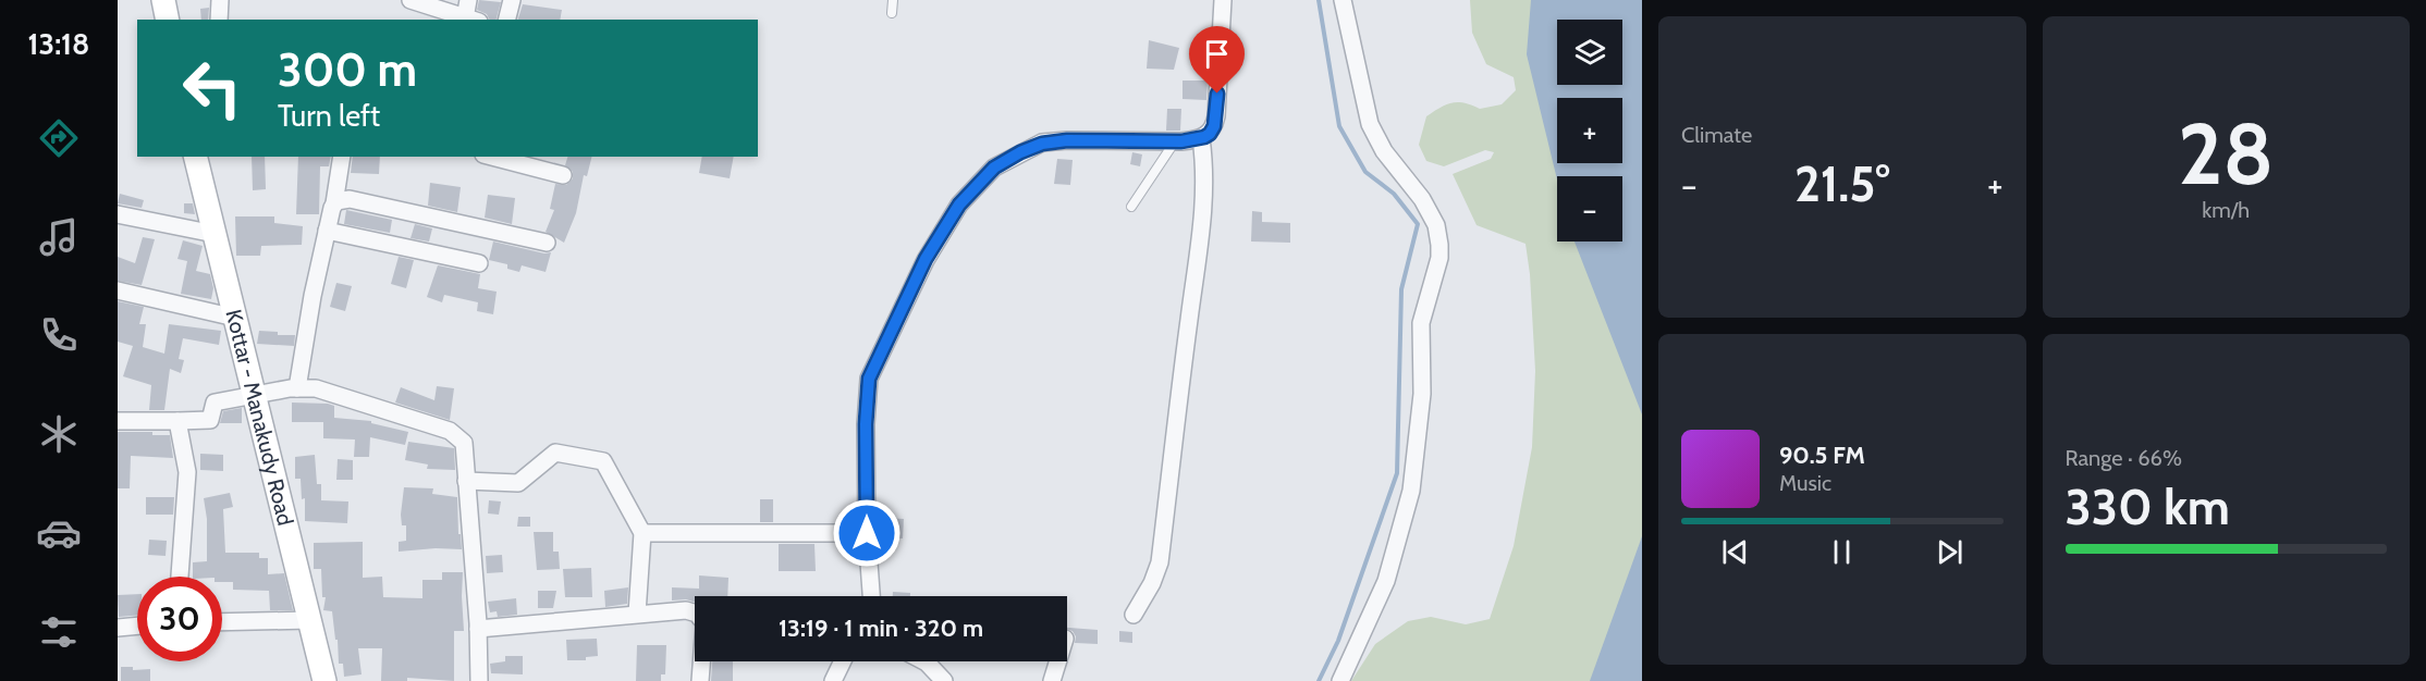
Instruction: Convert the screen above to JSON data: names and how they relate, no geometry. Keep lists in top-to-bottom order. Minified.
{"streets":{"main road":["Kottar - Manakudy Road"]},"page":{"tabs":"13:18","tile":["Climate",["28","km/h"],["Range · 66%","330 km"]],"map_buttons":["+","−"],"turn":["300 m","Turn left"],"heat":["−","21.5°","+"],"song":["90.5 FM","Music"],"limit":"30","trip":"13:19 · 1 min · 320 m"}}
